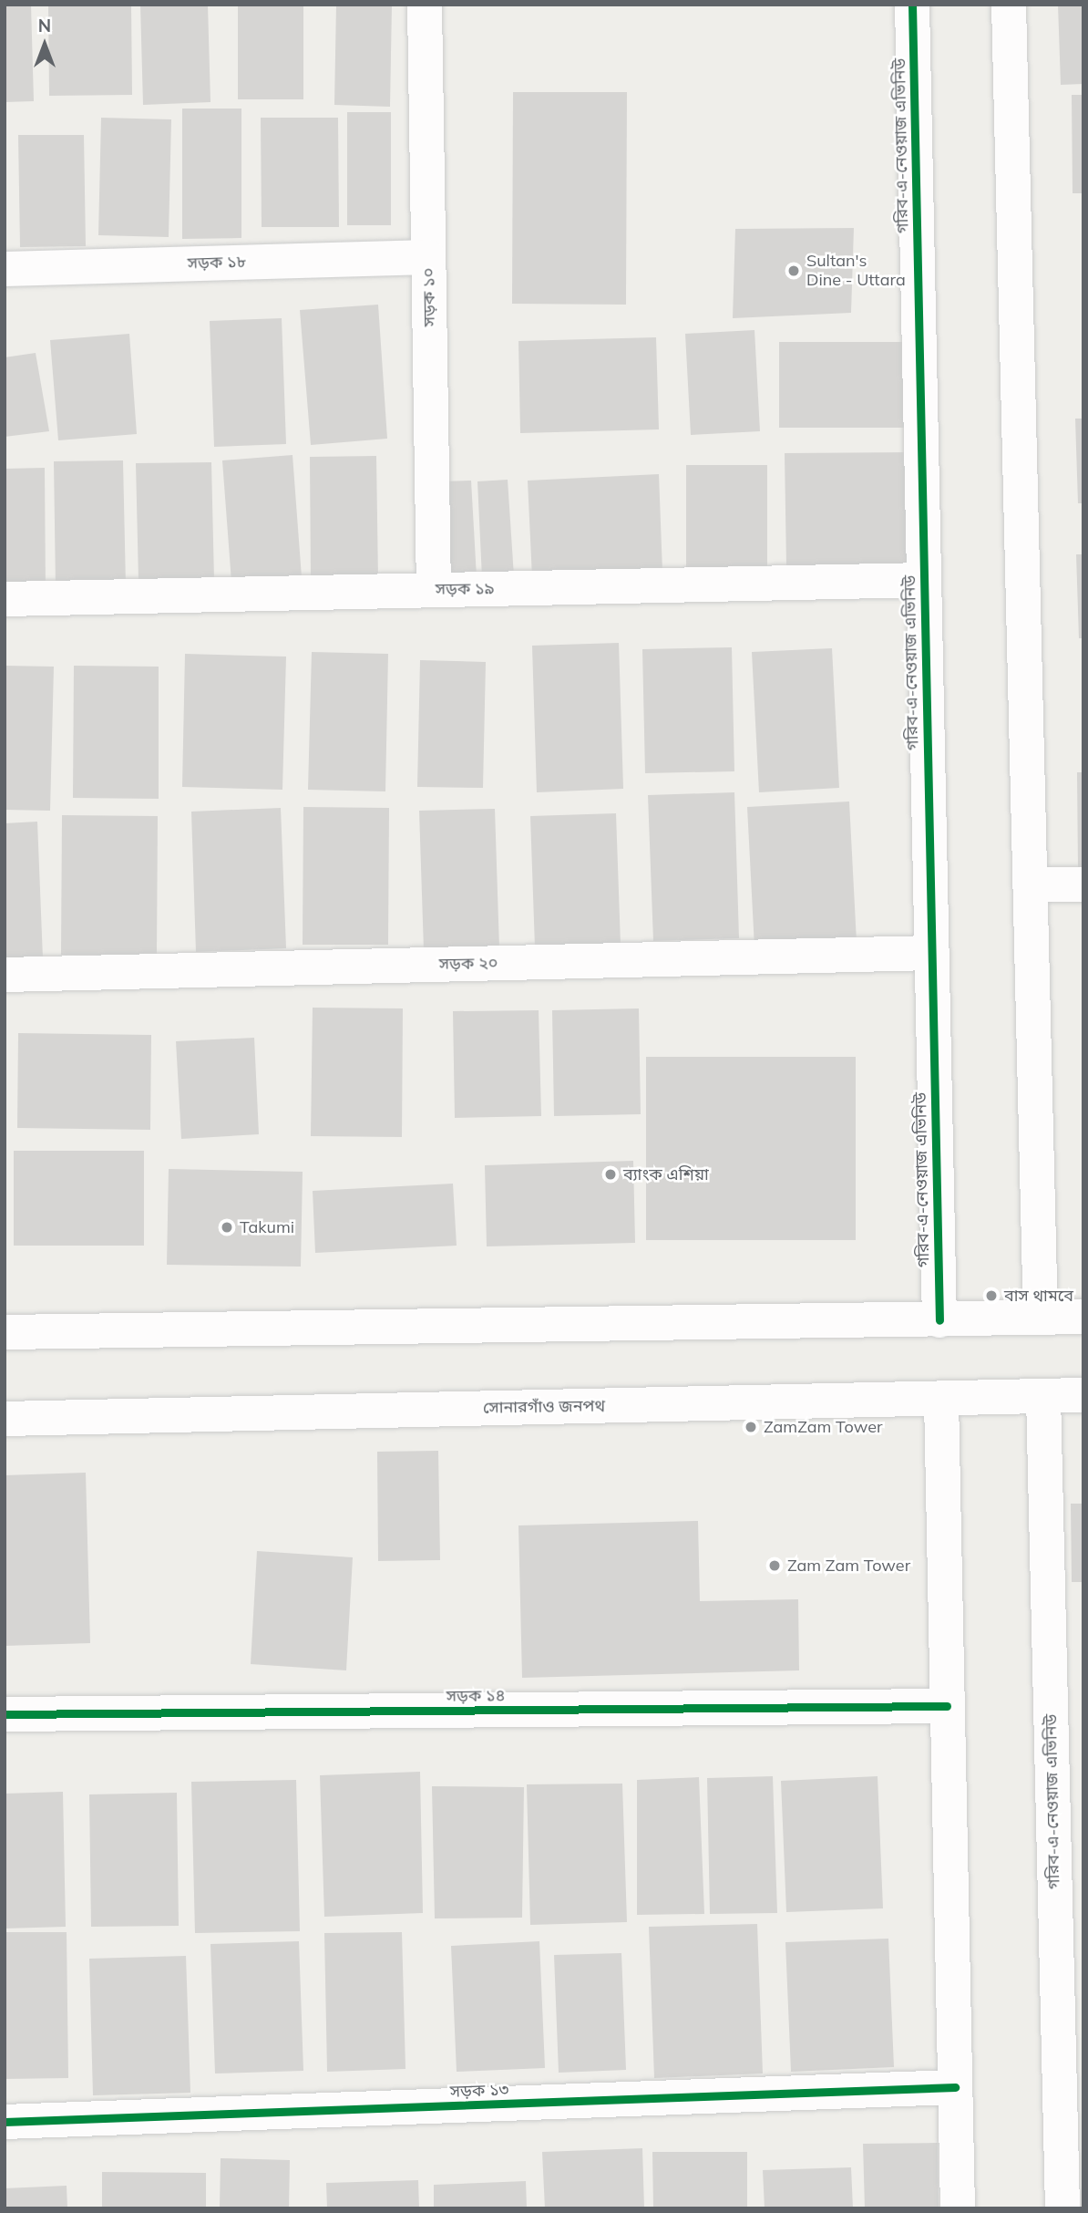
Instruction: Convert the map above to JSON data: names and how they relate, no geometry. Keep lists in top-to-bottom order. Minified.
{"streets":{"street":["গরিব-এ-নেওয়াজ এভিনিউ","সড়ক ১৮","সড়ক ১০","সড়ক ১৯","সড়ক ২০","সোনারগাঁও জনপথ","সড়ক ১৪","সড়ক ১৩"]},"crossings":[["গরিব-এ-নেওয়াজ এভিনিউ","সড়ক ১৯"],["গরিব-এ-নেওয়াজ এভিনিউ","সড়ক ২০"],["গরিব-এ-নেওয়াজ এভিনিউ","সোনারগাঁও জনপথ"],["সড়ক ১৮","সড়ক ১০"],["সড়ক ১০","সড়ক ১৯"]],"places":["Sultan's Dine - Uttara","ব্যাংক এশিয়া","Takumi","বাস থামবে","ZamZam Tower","Zam Zam Tower"],"north":"top"}
